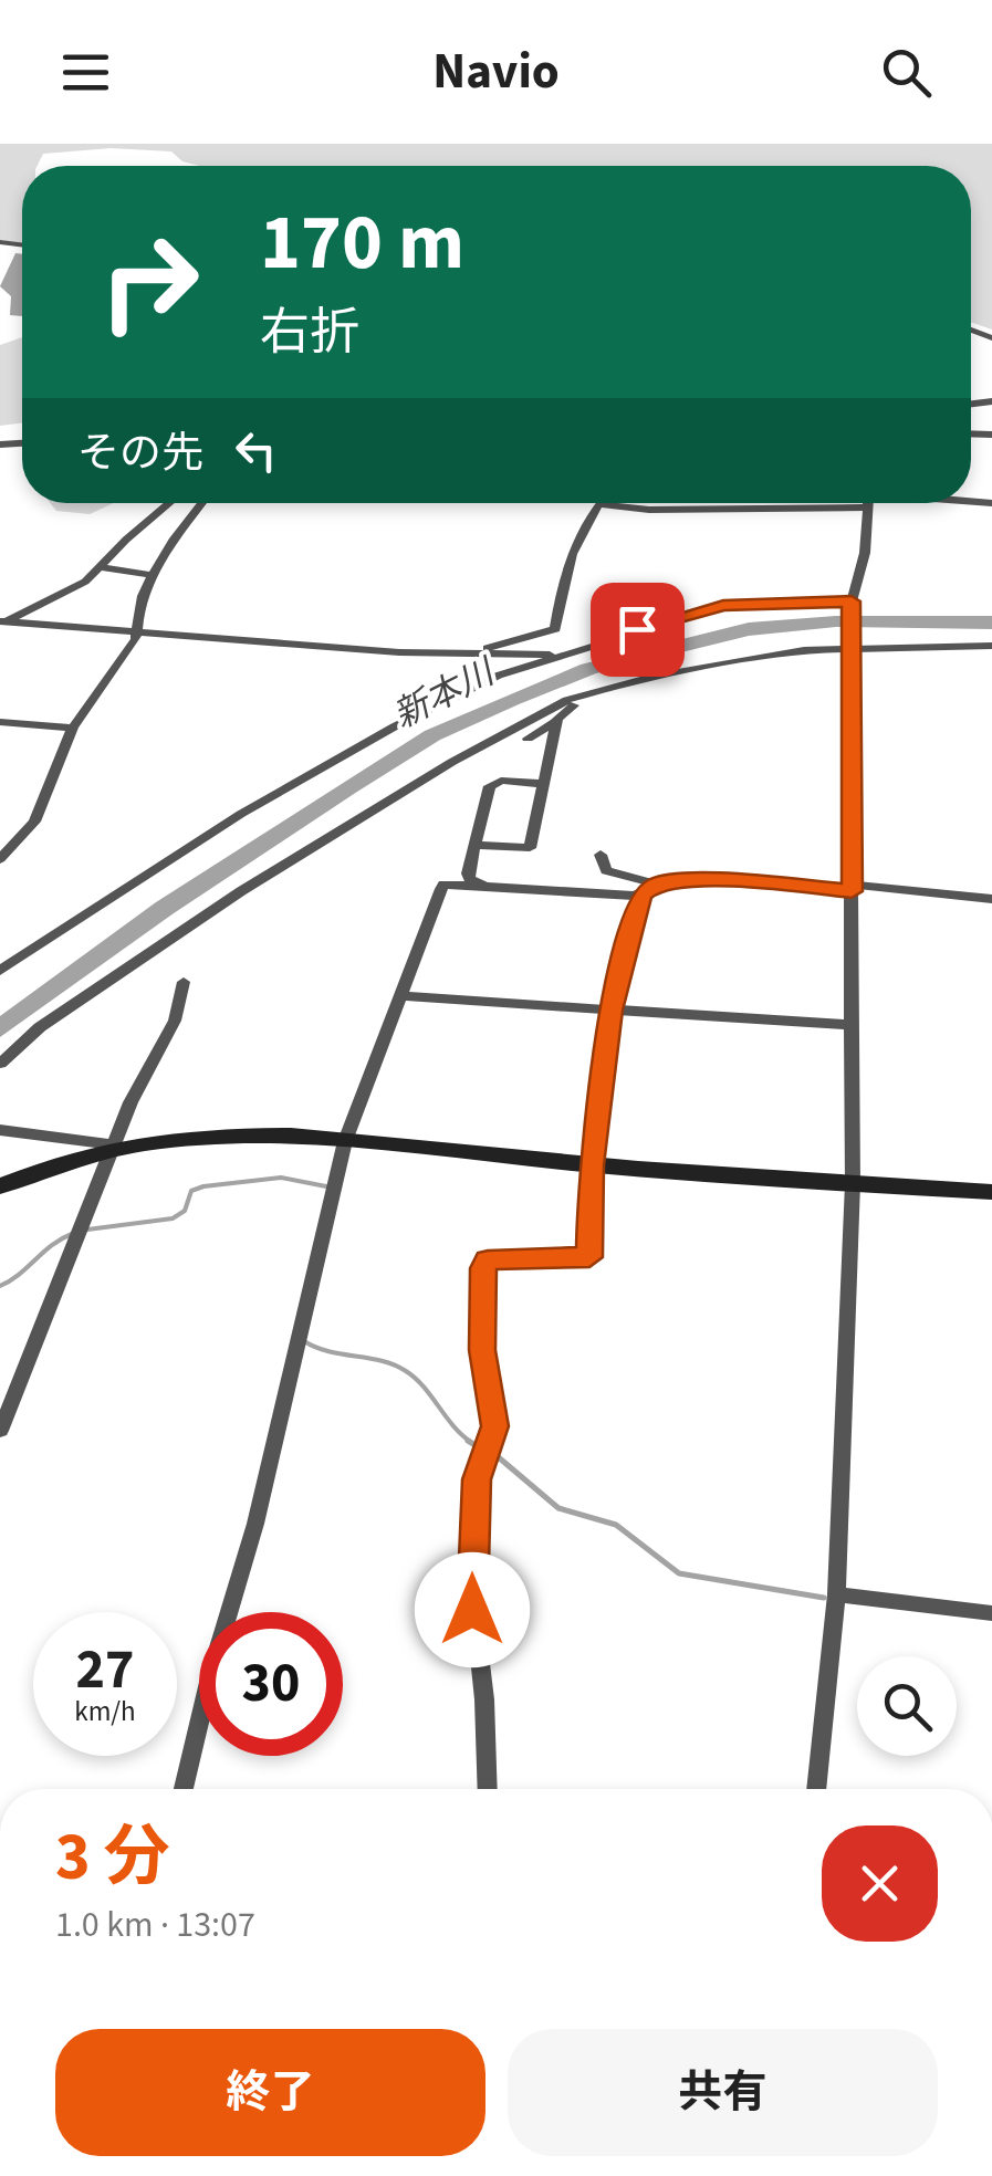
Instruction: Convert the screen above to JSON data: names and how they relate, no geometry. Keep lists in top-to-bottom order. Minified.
{"water":["新本川"],"page":{"header":"Navio","turn":["170 m","右折"],"then":"その先","speed":"27 km/h","limit":"30","heading":["3 分","1.0 km · 13:07"],"buttons":["終了","共有"]}}
